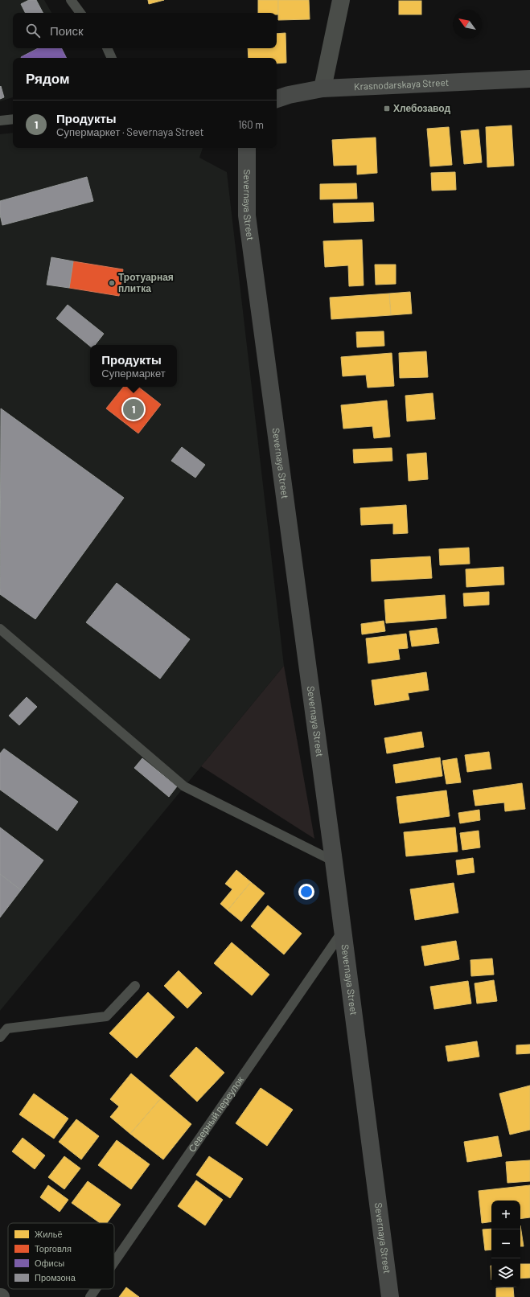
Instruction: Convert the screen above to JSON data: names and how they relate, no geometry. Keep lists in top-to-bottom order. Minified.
{"streets":{"street":["Krasnodarskaya Street","Severnaya Street"],"lane":["Северный переулок"]},"crossings":[["Severnaya Street","Северный переулок"]],"places":{"transit":["Хлебозавод"],"other":["Тротуарная плитка"]},"legend":["Жильё","Торговля","Офисы","Промзона"],"north":"top left","page":{"search":"Поиск","heading":"Рядом","list":[{"mark":"1","name":"Продукты","note":"Супермаркет · Severnaya Street","value":"160 m"}],"popup":["Продукты","Супермаркет"],"pins":"1","map_buttons":["+","−"]}}
